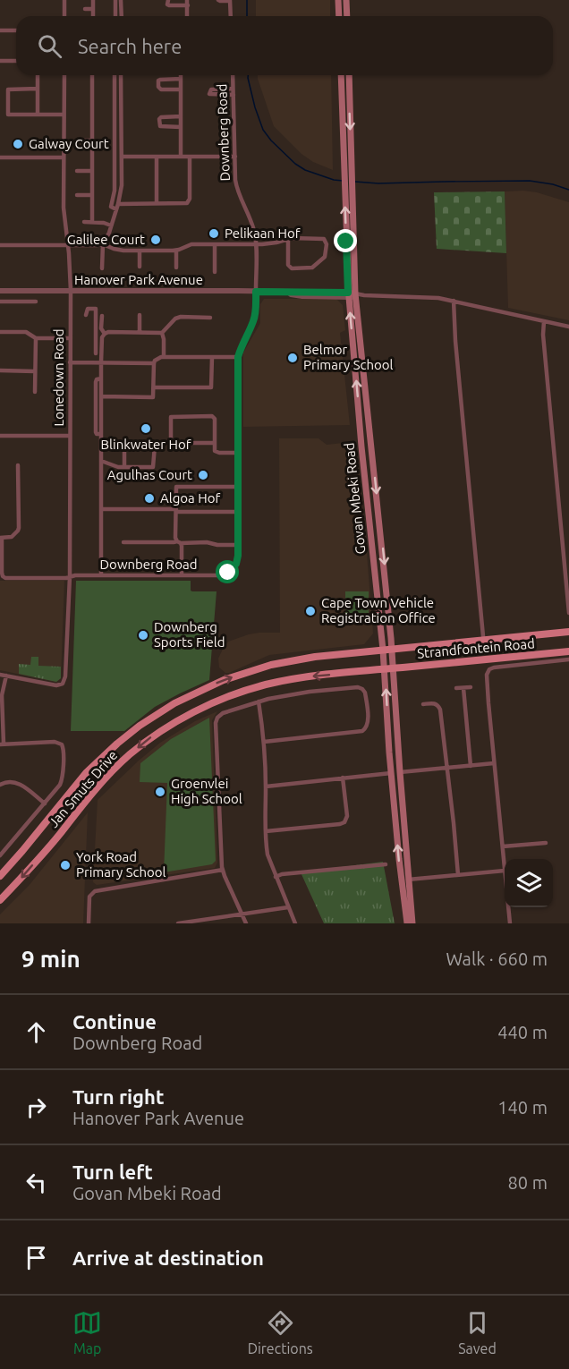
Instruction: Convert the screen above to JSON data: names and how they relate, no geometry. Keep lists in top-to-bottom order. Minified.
{"streets":{"main road":["Govan Mbeki Road","Strandfontein Road","Jan Smuts Drive"],"street":["Downberg Road","Hanover Park Avenue","Lonedown Road"]},"crossings":[["Downberg Road","Hanover Park Avenue"],["Downberg Road","Lonedown Road"],["Hanover Park Avenue","Lonedown Road"],["Hanover Park Avenue","Govan Mbeki Road"],["Govan Mbeki Road","Strandfontein Road"],["Govan Mbeki Road","Jan Smuts Drive"],["Strandfontein Road","Jan Smuts Drive"]],"places":["Galway Court","Pelikaan Hof","Galilee Court","Belmor Primary School","Blinkwater Hof","Agulhas Court","Algoa Hof","Cape Town Vehicle Registration Office","Downberg Sports Field","Groenvlei High School","York Road Primary School"],"page":{"search":"Search here","heading":["9 min","Walk · 660 m"],"list":[["Continue","Downberg Road","440 m"],["Turn right","Hanover Park Avenue","140 m"],["Turn left","Govan Mbeki Road","80 m"],"Arrive at destination"],"nav":["Map","Directions","Saved"]}}
